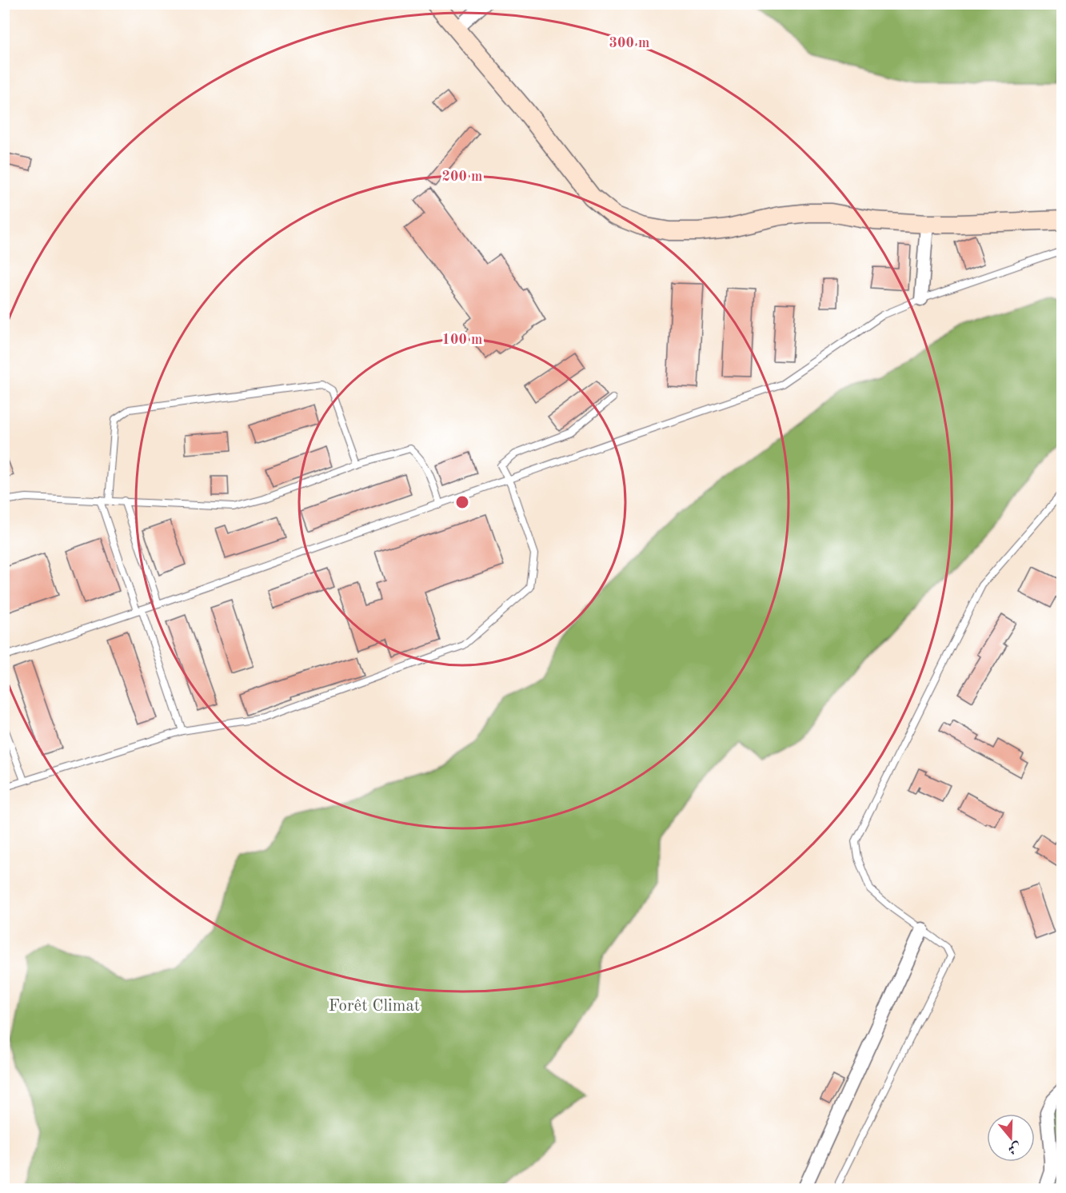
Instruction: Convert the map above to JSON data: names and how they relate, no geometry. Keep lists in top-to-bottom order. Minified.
{"parks":["Forêt Climat"],"north":"bottom","rings":["300 m","200 m","100 m"]}
